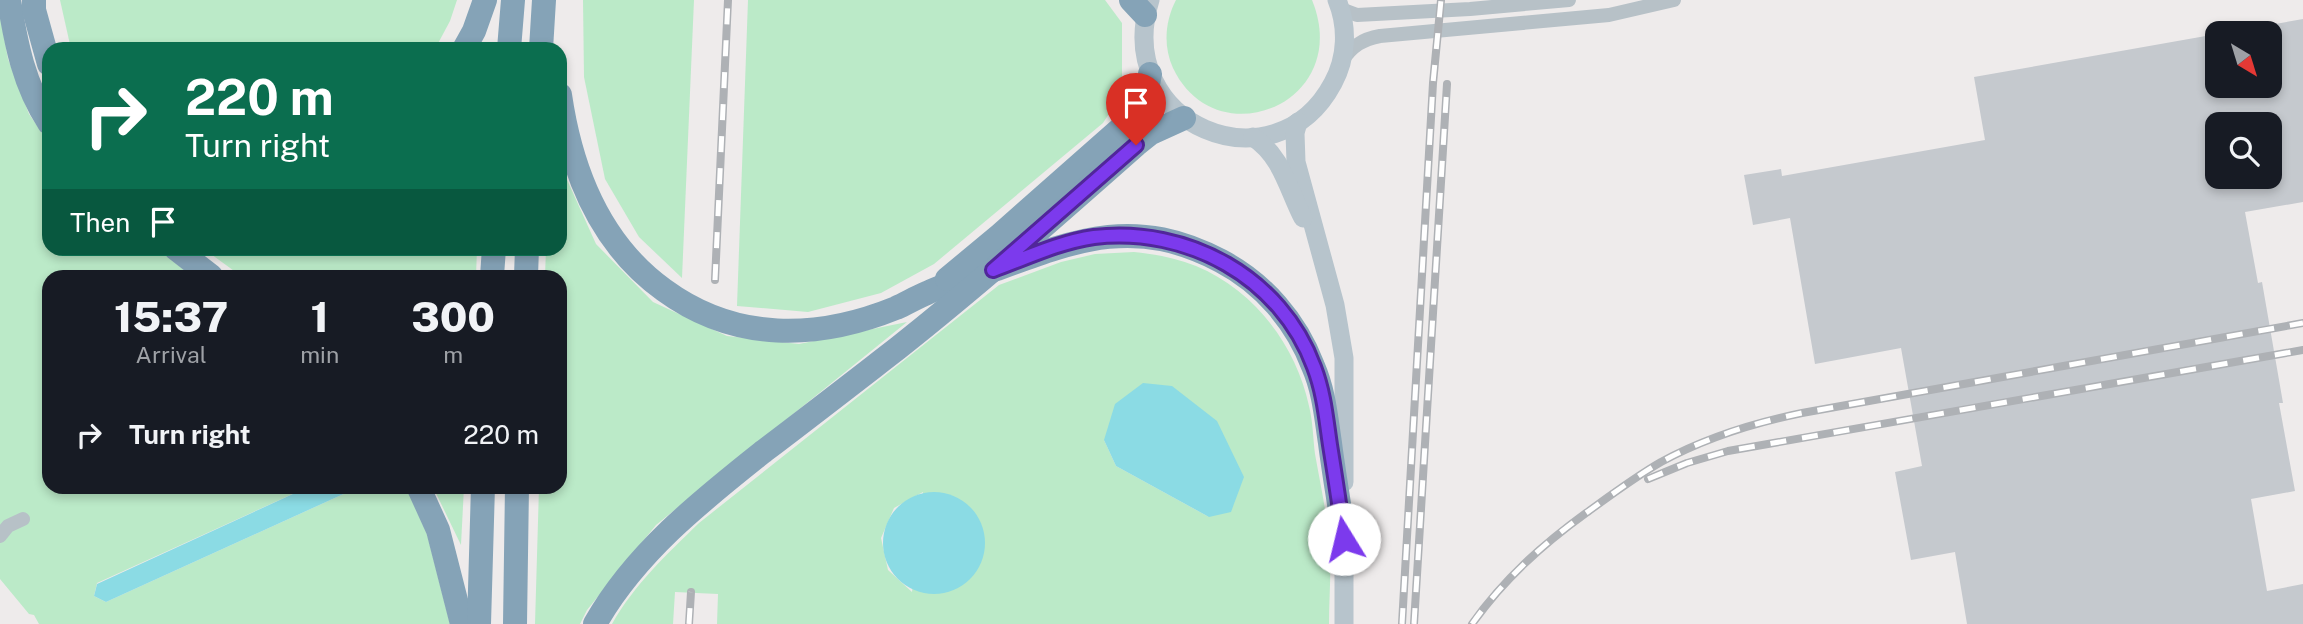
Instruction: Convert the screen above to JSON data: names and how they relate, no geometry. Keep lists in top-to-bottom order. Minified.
{"north":"bottom right","page":{"turn":["220 m","Turn right"],"then":"Then","eta":["15:37","Arrival","1","min","300","m"],"list":[{"name":"Turn right","value":"220 m"}]}}
